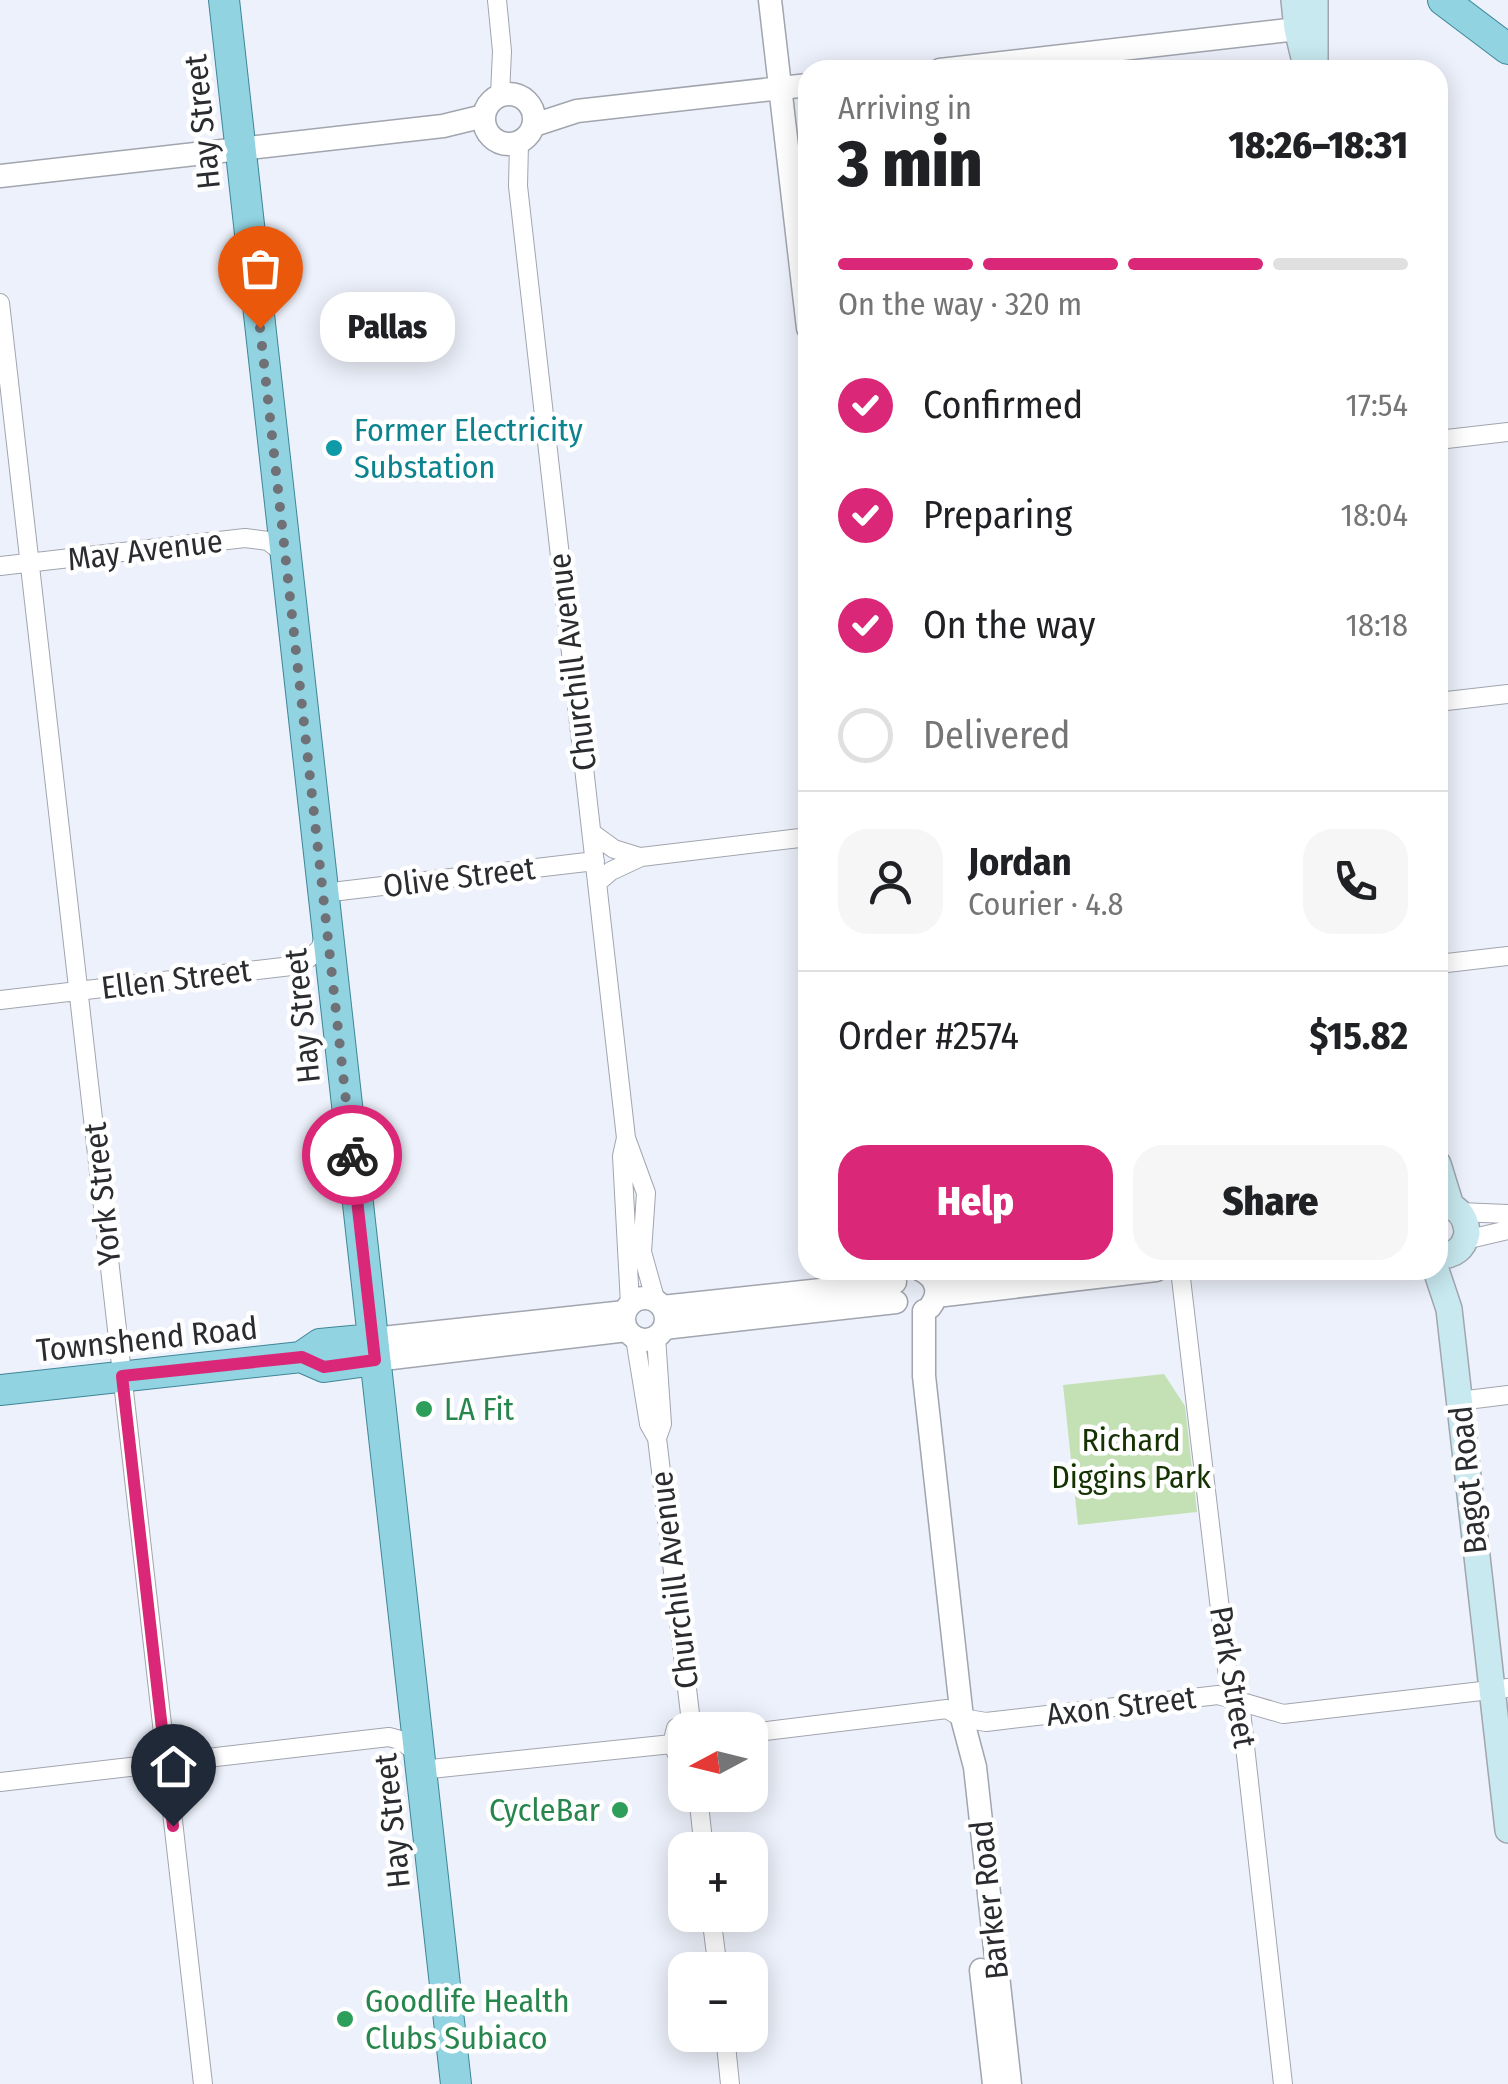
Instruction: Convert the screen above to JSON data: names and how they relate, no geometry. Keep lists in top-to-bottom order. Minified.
{"streets":{"main road":["Hay Street","Townshend Road","Bagot Road"],"street":["May Avenue","Churchill Avenue","Olive Street","Ellen Street","York Street","Park Street","Axon Street","Barker Road"]},"crossings":[["Hay Street","May Avenue"],["Hay Street","Olive Street"],["Hay Street","Ellen Street"],["Hay Street","Townshend Road"],["May Avenue","York Street"],["Churchill Avenue","Olive Street"],["Churchill Avenue","Townshend Road"],["Olive Street","Ellen Street"],["Ellen Street","York Street"],["York Street","Townshend Road"],["Townshend Road","Barker Road"],["Bagot Road","Axon Street"],["Park Street","Axon Street"],["Axon Street","Barker Road"]],"parks":["Richard Diggins Park"],"places":["Pallas","Former Electricity Substation","LA Fit","CycleBar","Goodlife Health Clubs Subiaco"],"north":"left","page":{"heading":["3 min","Arriving in","18:26–18:31"],"panel":["Jordan","Courier · 4.8","Order #2574","$15.82"],"bar":"On the way · 320 m","bubble":"Pallas","list":[["Confirmed","17:54"],["Preparing","18:04"],["On the way","18:18"],"Delivered"],"buttons":["Help","Share"],"map_buttons":["+","−"]}}
